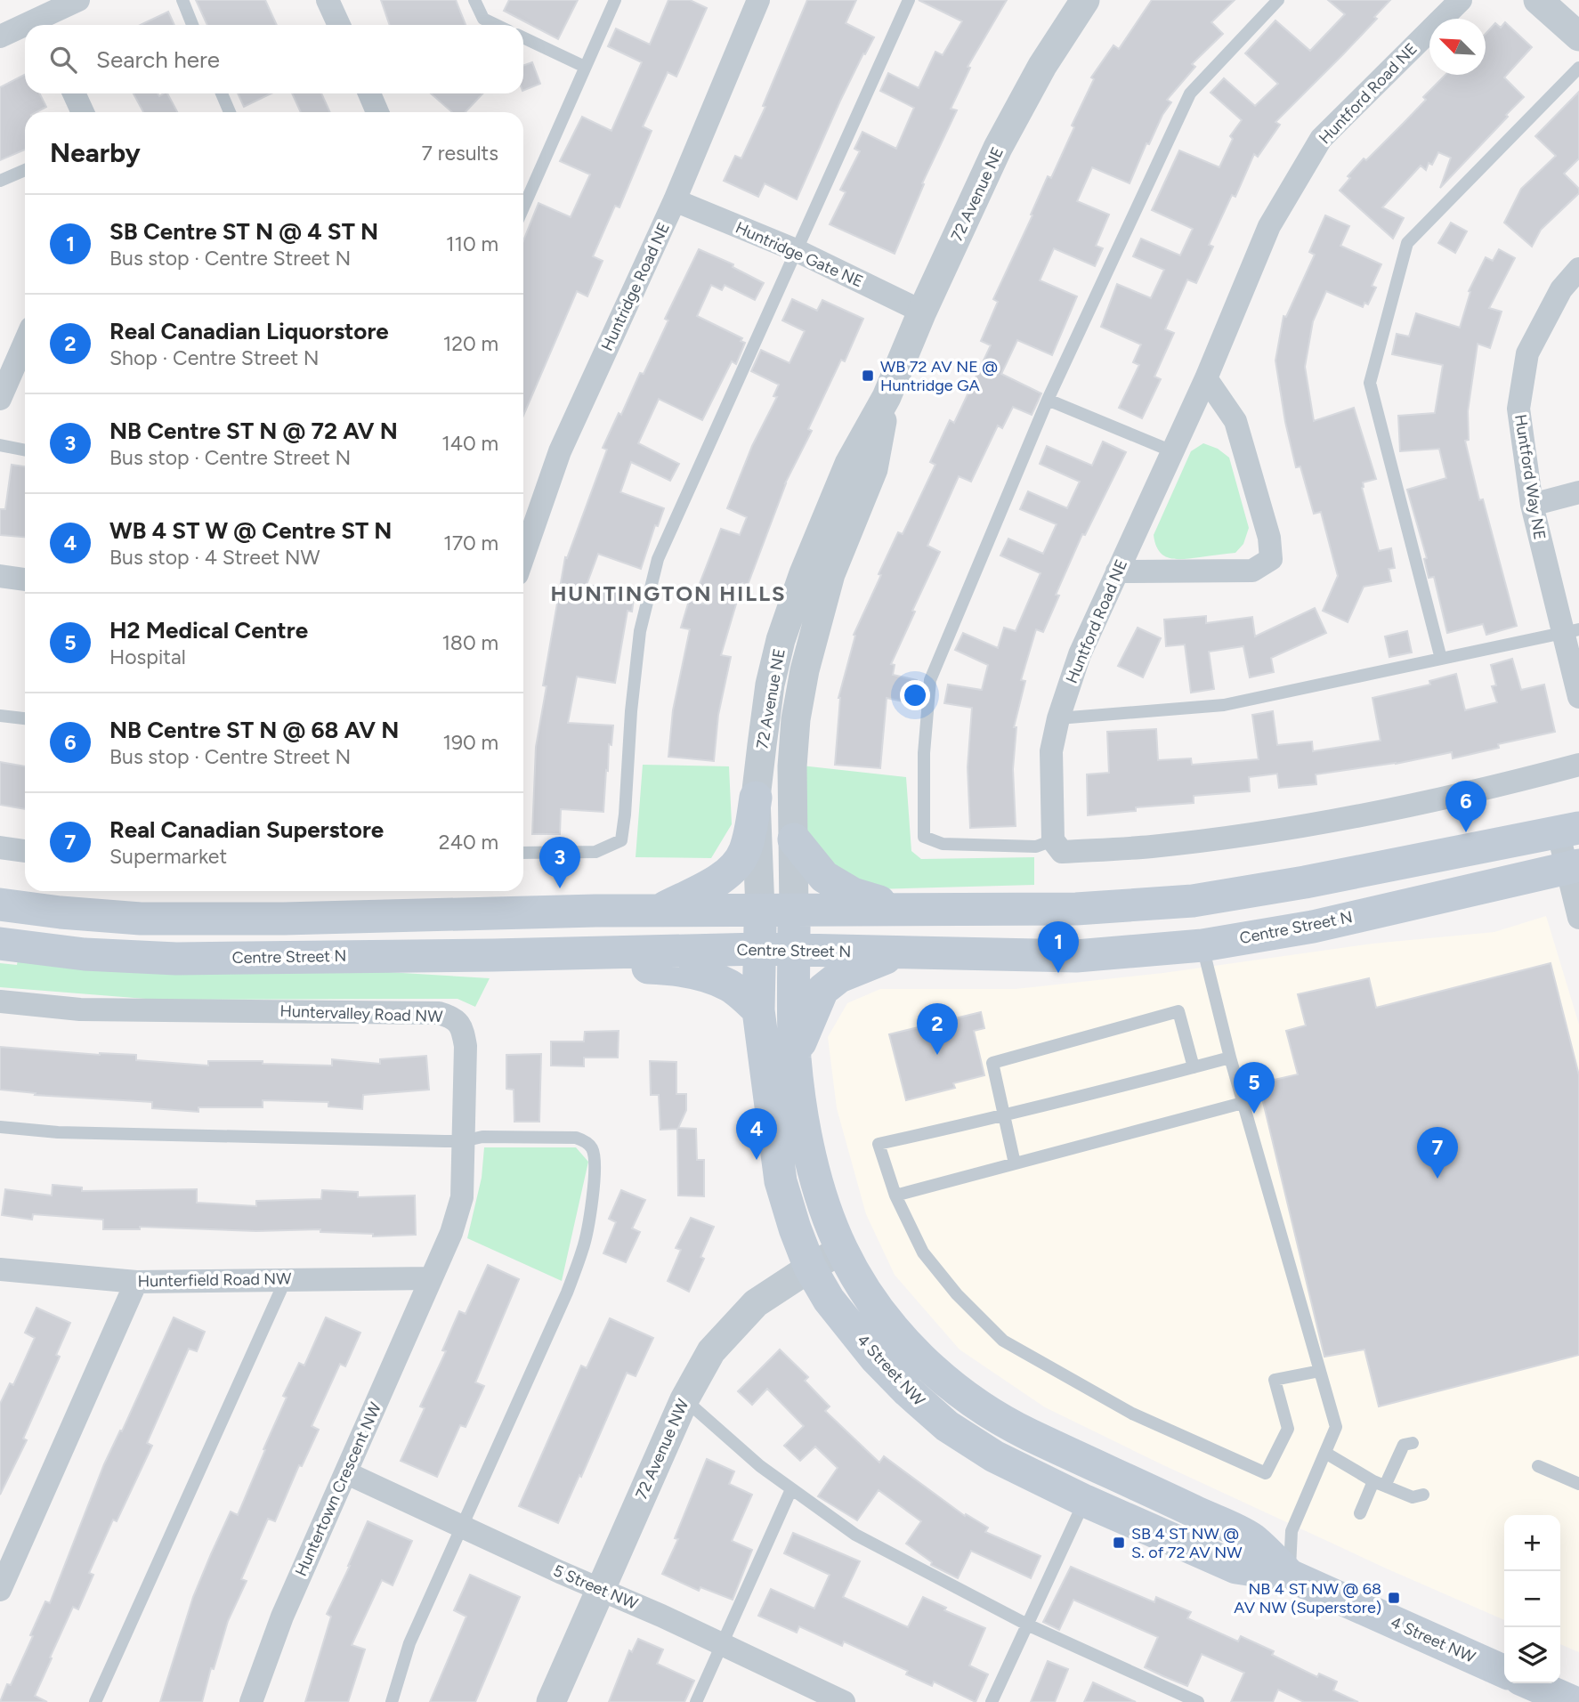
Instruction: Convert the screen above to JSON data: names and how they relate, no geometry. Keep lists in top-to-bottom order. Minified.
{"streets":{"main road":["72 Avenue NE","Centre Street N","4 Street NW"],"street":["Huntford Road NE","Huntridge Gate NE","Huntridge Road NE","Huntford Way NE","Huntervalley Road NW","Hunterfield Road NW","72 Avenue NW","Huntertown Crescent NW","5 Street NW"]},"crossings":[["72 Avenue NE","Huntridge Gate NE"],["72 Avenue NE","Centre Street N"],["72 Avenue NE","4 Street NW"],["Huntridge Gate NE","Huntridge Road NE"],["Centre Street N","4 Street NW"],["Huntervalley Road NW","Hunterfield Road NW"],["Huntervalley Road NW","Huntertown Crescent NW"],["Hunterfield Road NW","Huntertown Crescent NW"],["4 Street NW","72 Avenue NW"],["72 Avenue NW","5 Street NW"],["Huntertown Crescent NW","5 Street NW"]],"districts":["HUNTINGTON HILLS"],"places":{"transit":["WB 72 AV NE @ Huntridge GA","SB 4 ST NW @ S. of 72 AV NW","NB 4 ST NW @ 68 AV NW (Superstore)"]},"north":"top left","page":{"search":"Search here","heading":["Nearby","7 results"],"list":[{"mark":"1","name":"SB Centre ST N @ 4 ST N","note":"Bus stop · Centre Street N","value":"110 m"},{"mark":"2","name":"Real Canadian Liquorstore","note":"Shop · Centre Street N","value":"120 m"},{"mark":"3","name":"NB Centre ST N @ 72 AV N","note":"Bus stop · Centre Street N","value":"140 m"},{"mark":"4","name":"WB 4 ST W @ Centre ST N","note":"Bus stop · 4 Street NW","value":"170 m"},{"mark":"5","name":"H2 Medical Centre","note":"Hospital","value":"180 m"},{"mark":"6","name":"NB Centre ST N @ 68 AV N","note":"Bus stop · Centre Street N","value":"190 m"},{"mark":"7","name":"Real Canadian Superstore","note":"Supermarket","value":"240 m"}],"pins":["6","3","1","2","5","4","7"],"map_buttons":["+","−"]}}
